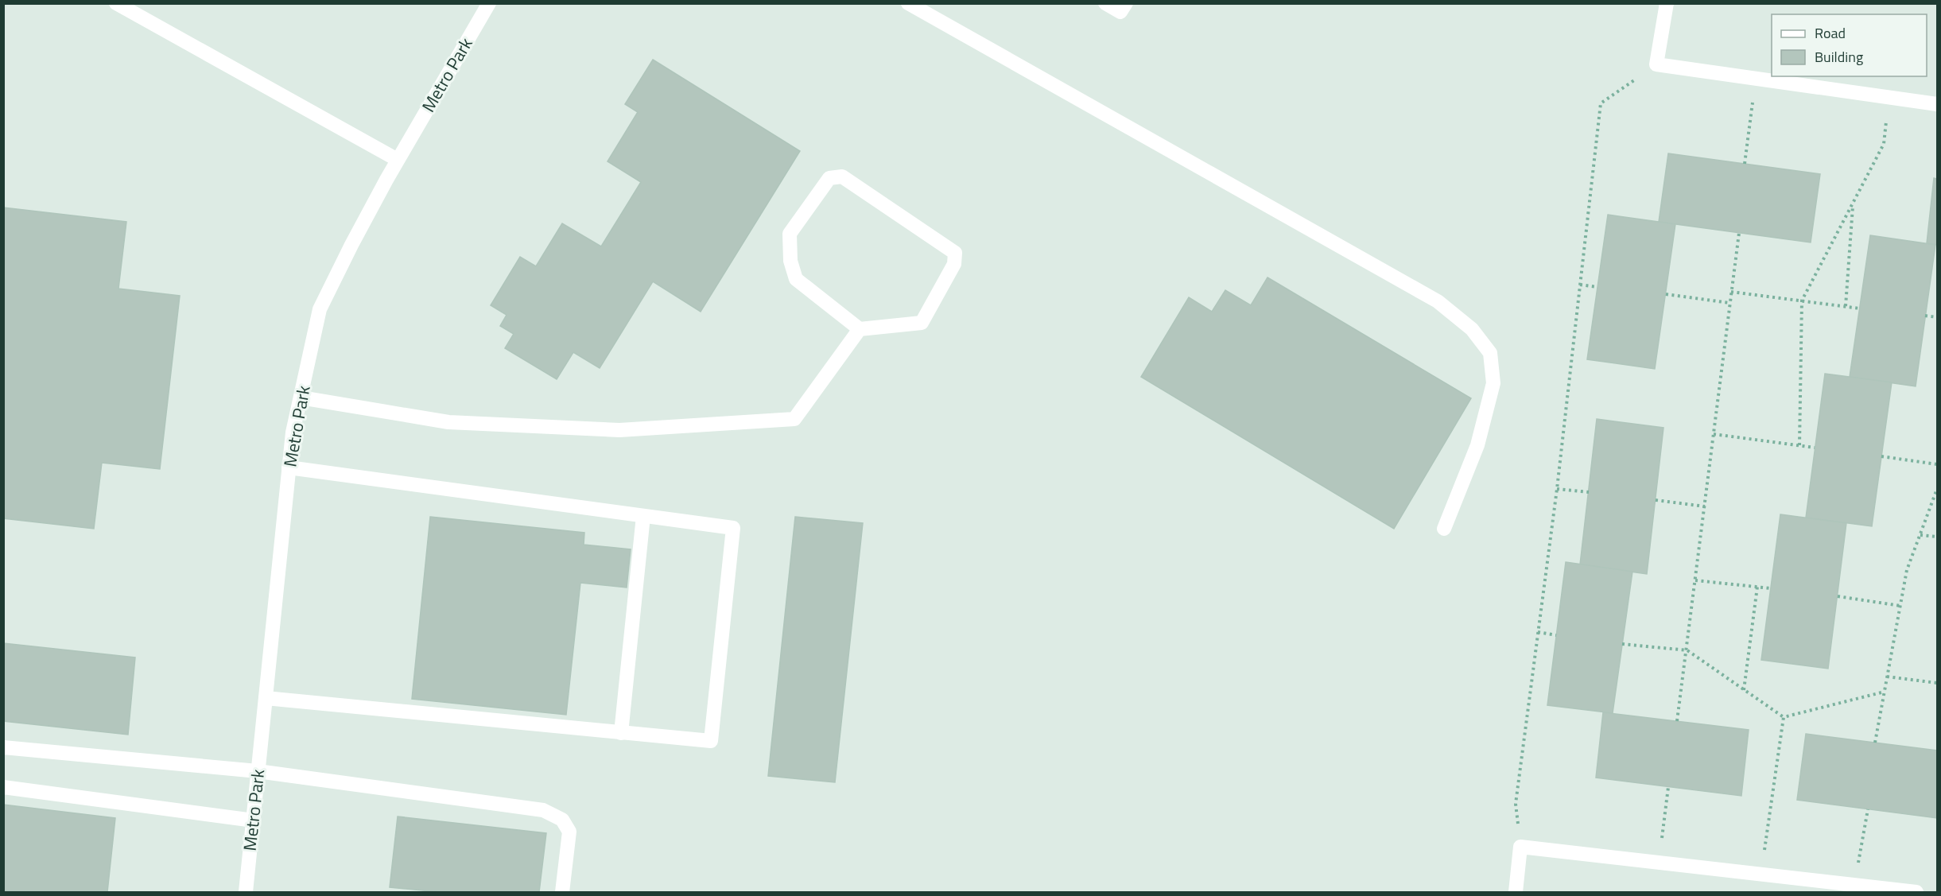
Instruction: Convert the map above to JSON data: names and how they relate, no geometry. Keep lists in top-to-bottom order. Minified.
{"streets":{"street":["Metro Park"]},"legend":["Road","Building"]}
